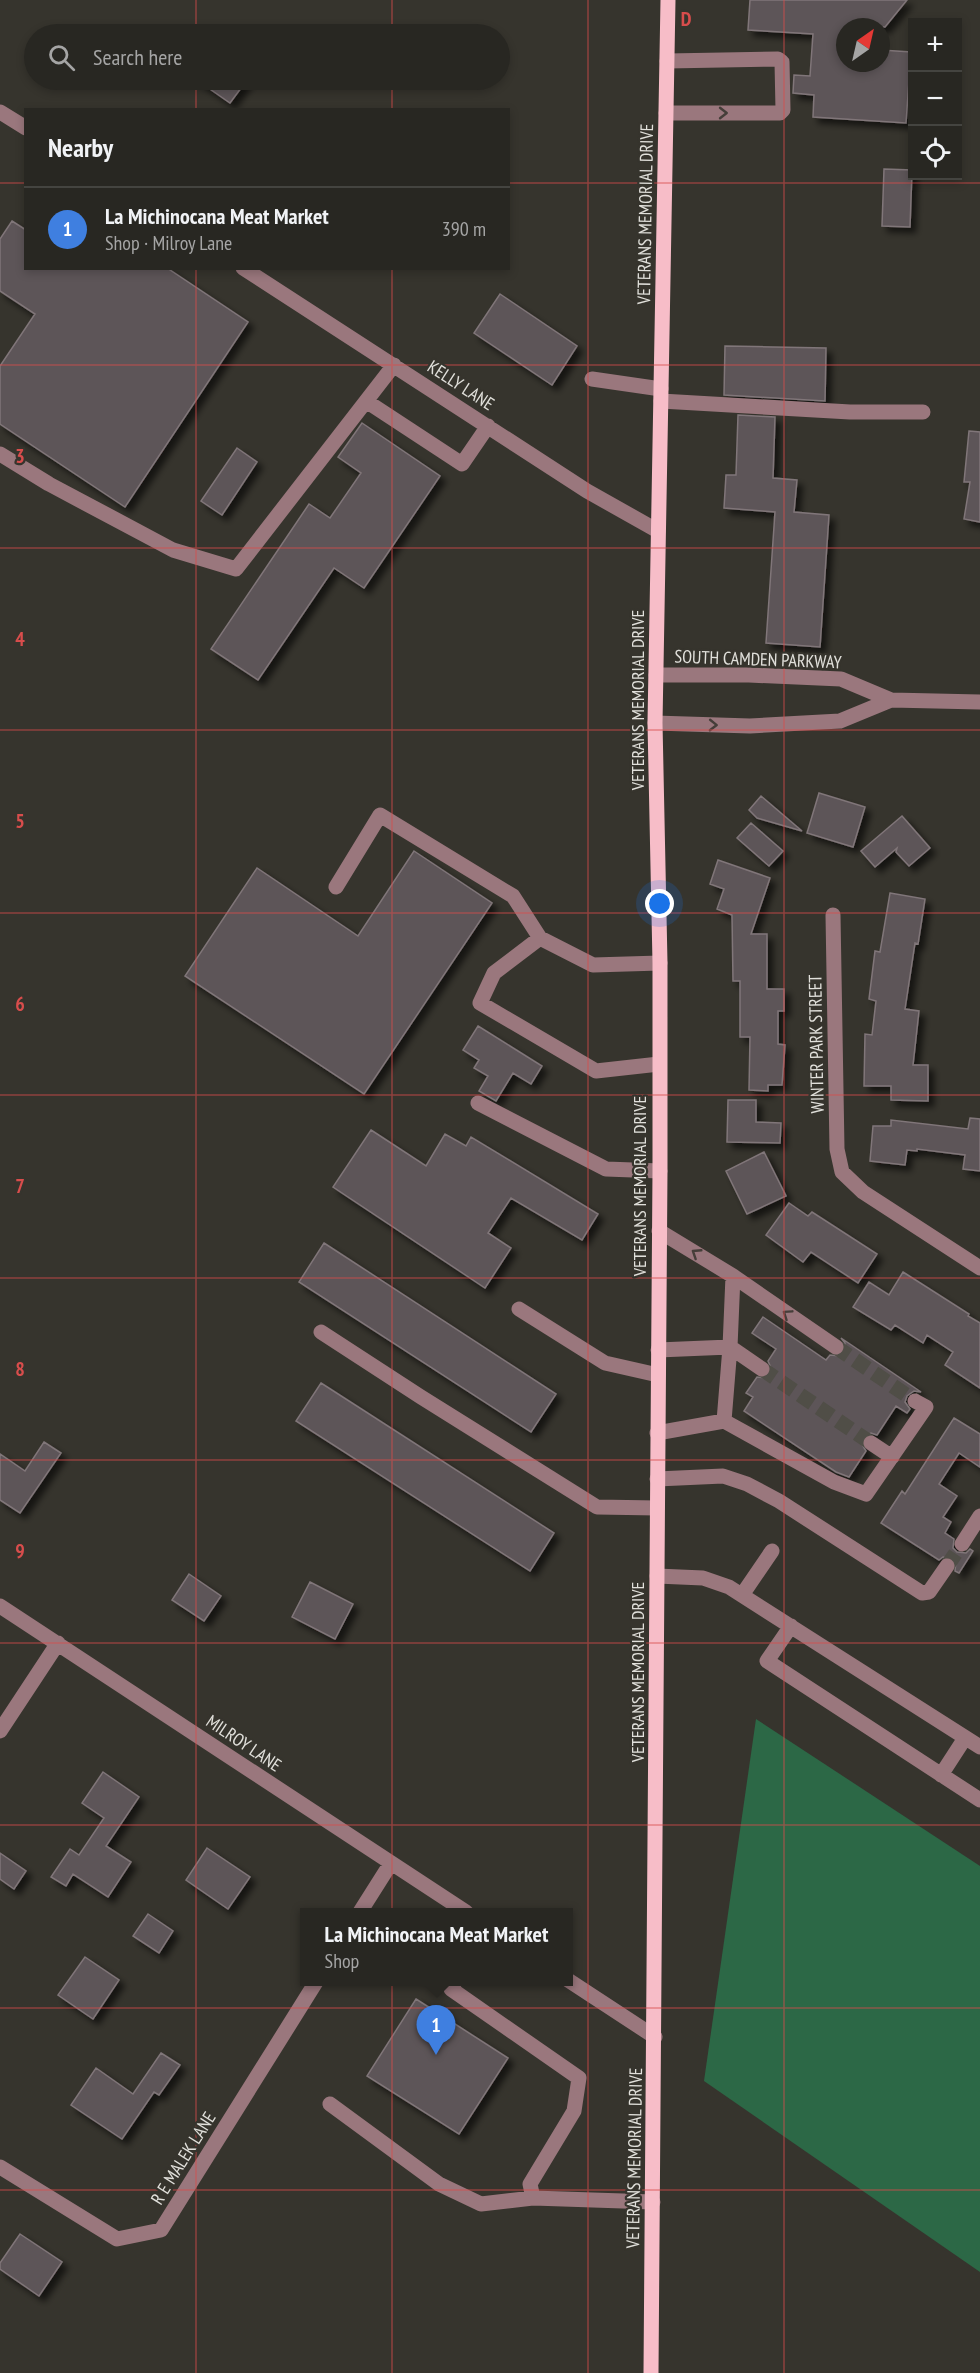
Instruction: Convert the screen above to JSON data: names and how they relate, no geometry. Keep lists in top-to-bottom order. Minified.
{"streets":{"main road":["VETERANS MEMORIAL DRIVE"],"street":["KELLY LANE","SOUTH CAMDEN PARKWAY","WINTER PARK STREET","MILROY LANE","R E MALEK LANE"]},"crossings":[["VETERANS MEMORIAL DRIVE","KELLY LANE"],["VETERANS MEMORIAL DRIVE","SOUTH CAMDEN PARKWAY"]],"north":"top right","page":{"map_buttons":["+","−"],"search":"Search here","heading":"Nearby","list":[{"mark":"1","name":"La Michinocana Meat Market","note":"Shop · Milroy Lane","value":"390 m"}],"popup":["La Michinocana Meat Market","Shop"],"pins":"1"},"grid":{"columns":["D"],"rows":["3","4","5","6","7","8","9"]}}
